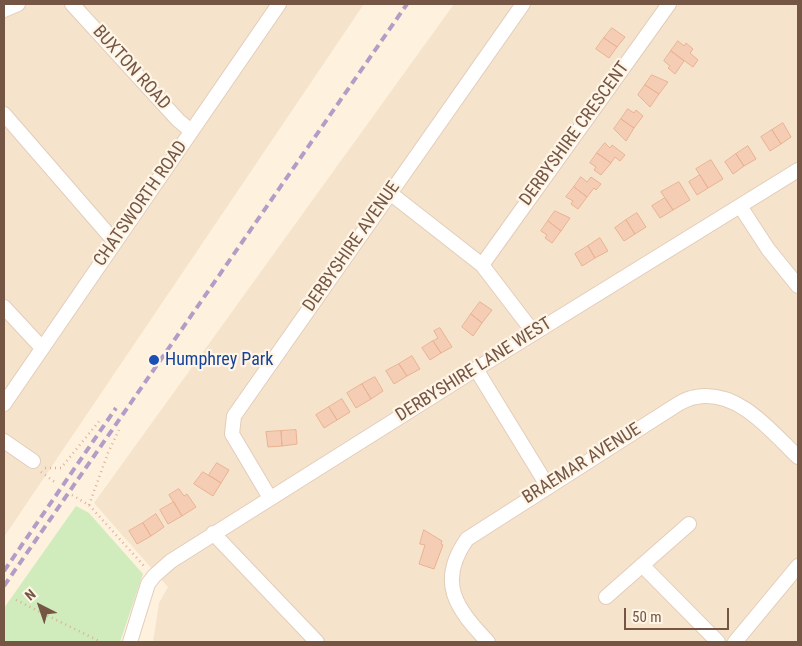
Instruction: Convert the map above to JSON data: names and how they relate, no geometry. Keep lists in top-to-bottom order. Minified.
{"streets":{"street":["BUXTON ROAD","DERBYSHIRE CRESCENT","CHATSWORTH ROAD","DERBYSHIRE AVENUE","DERBYSHIRE LANE WEST","BRAEMAR AVENUE"]},"crossings":[["BUXTON ROAD","CHATSWORTH ROAD"],["DERBYSHIRE AVENUE","DERBYSHIRE LANE WEST"]],"places":["Humphrey Park"],"scale_bar":"50 m","north":"top left"}
